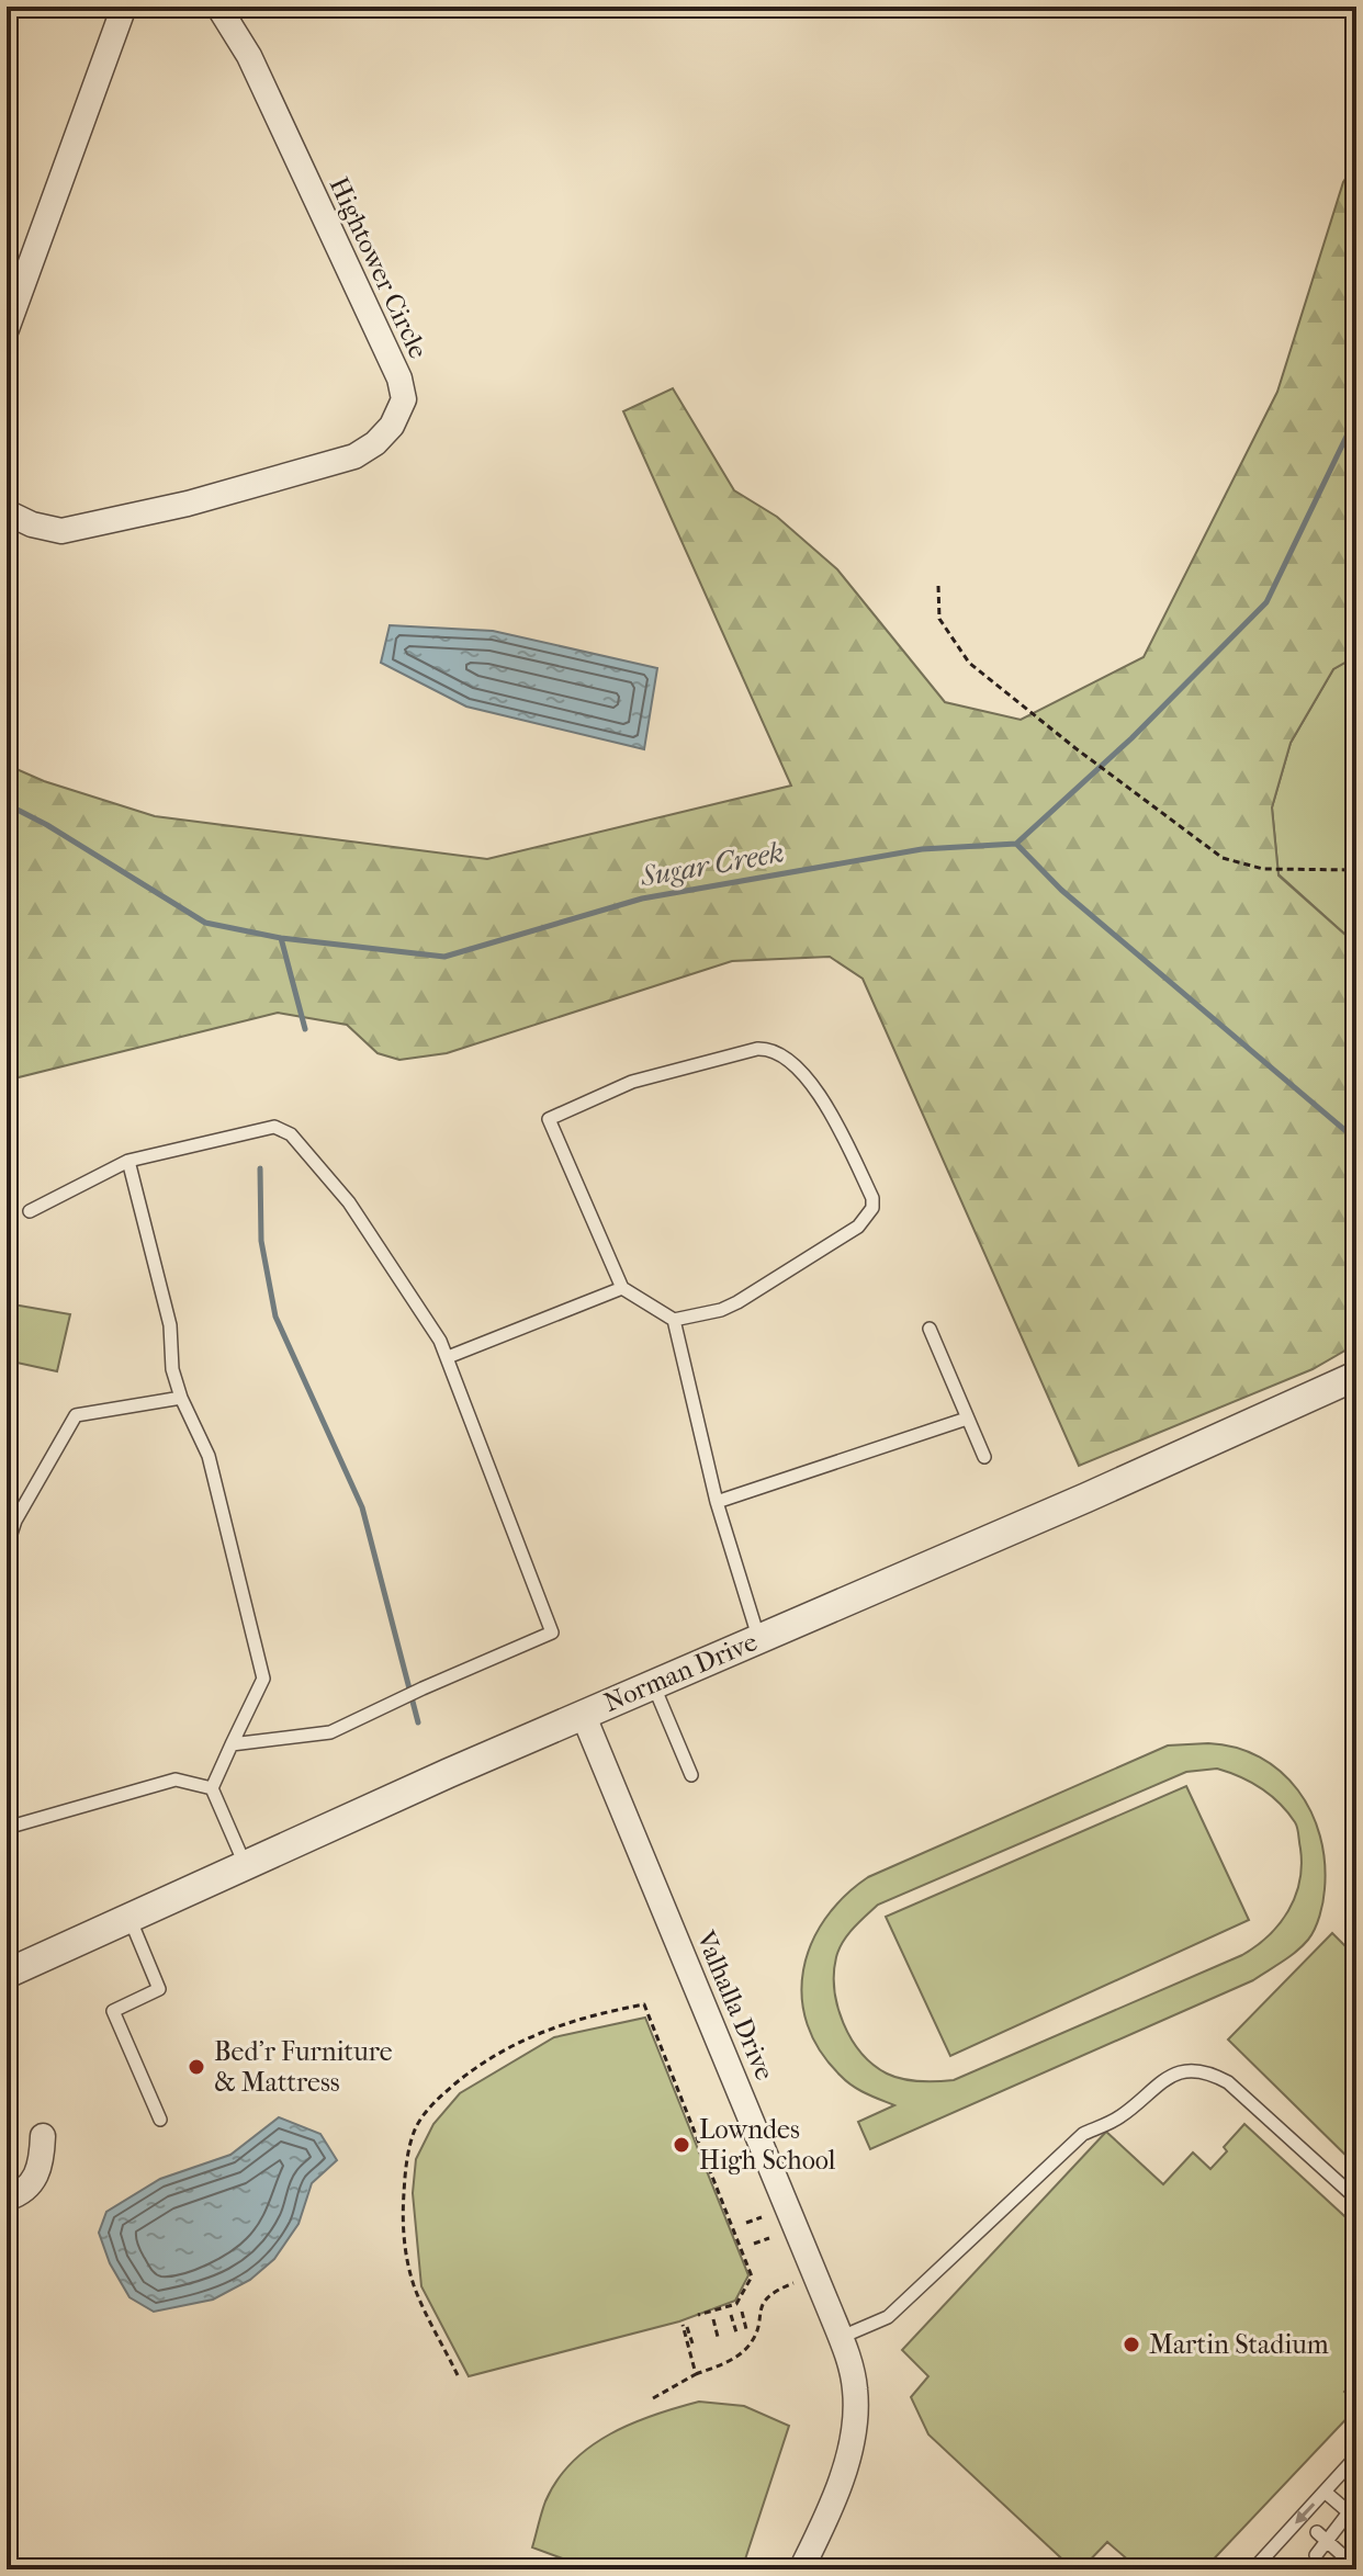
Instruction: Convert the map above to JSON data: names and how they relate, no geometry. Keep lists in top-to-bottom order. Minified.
{"streets":{"street":["Hightower Circle","Norman Drive","Valhalla Drive"]},"crossings":[["Norman Drive","Valhalla Drive"]],"water":["Sugar Creek"],"places":["Bed'r Furniture & Mattress","Lowndes High School","Martin Stadium"]}
